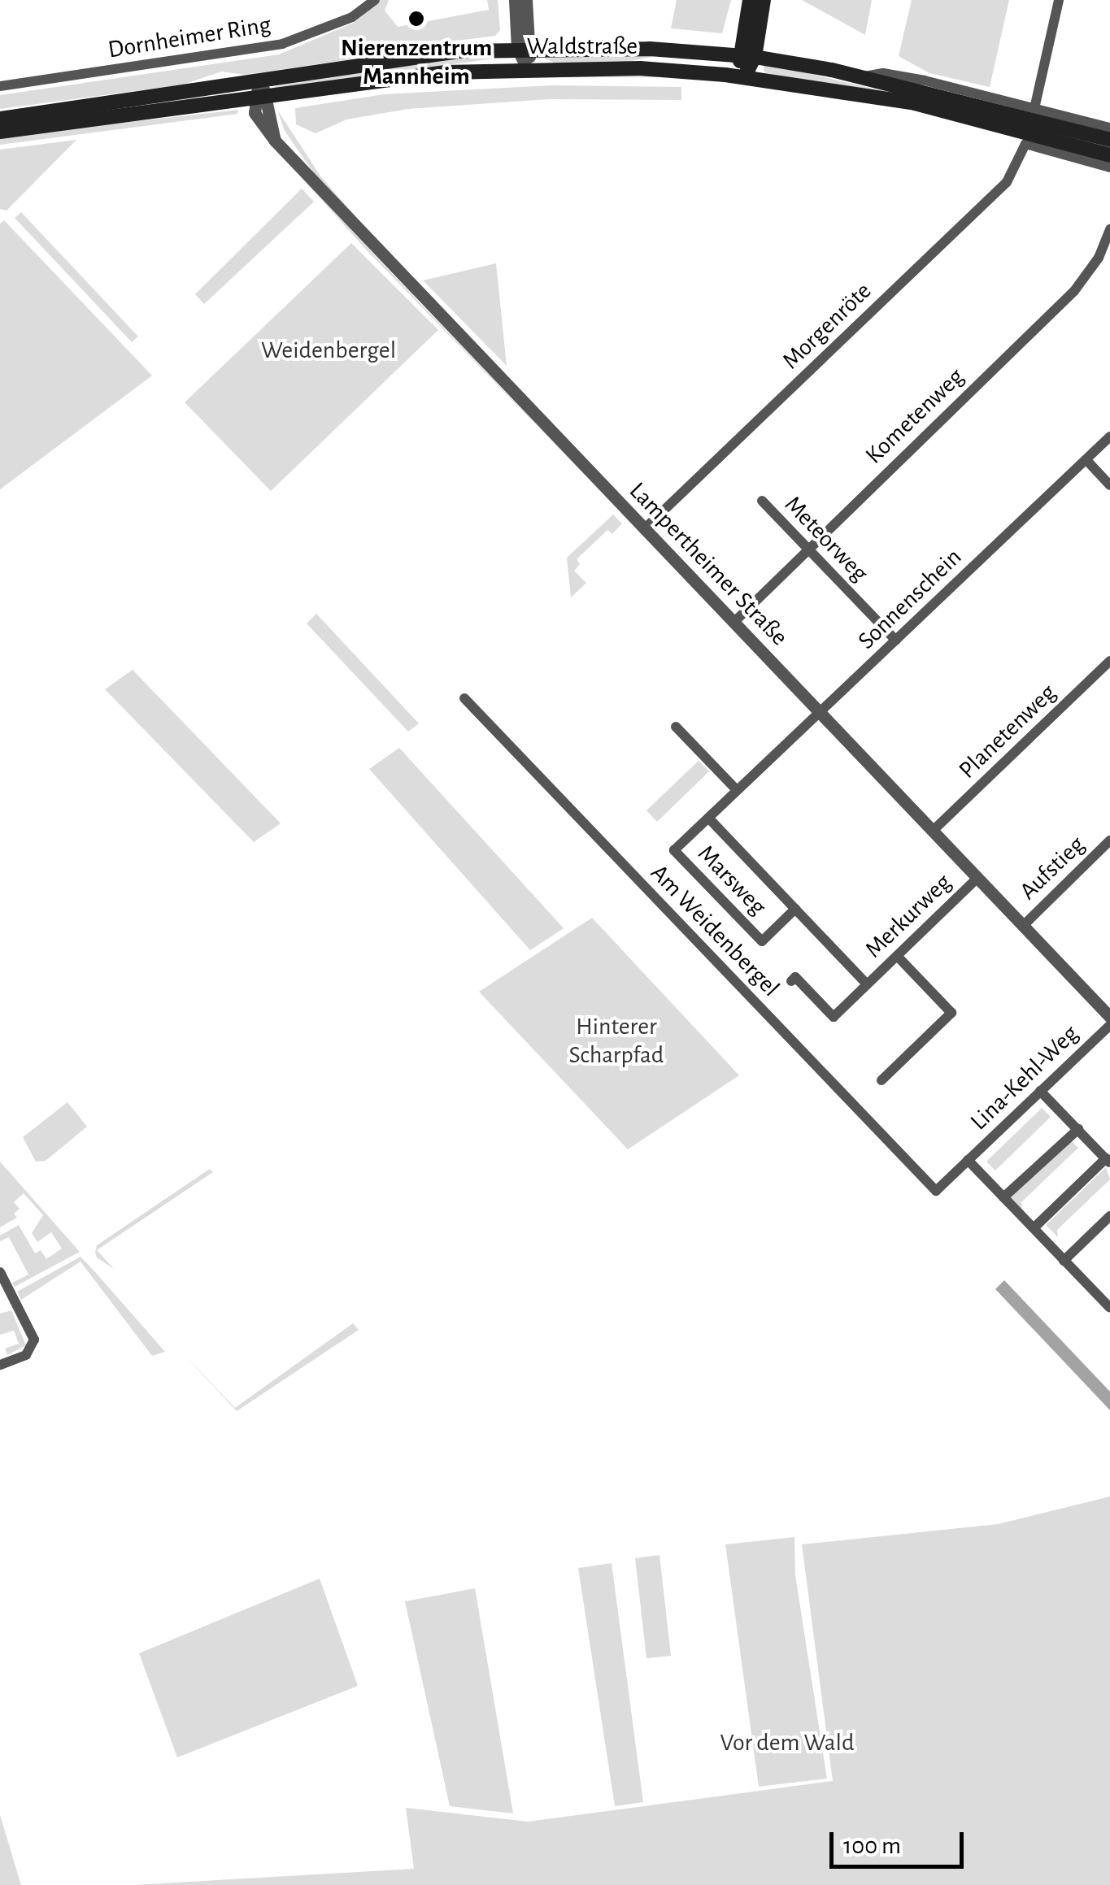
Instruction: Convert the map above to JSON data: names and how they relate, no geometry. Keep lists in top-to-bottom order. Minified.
{"streets":{"main road":["Waldstraße"],"street":["Dornheimer Ring","Morgenröte","Kometenweg","Meteorweg","Lampertheimer Straße","Sonnenschein","Planetenweg","Aufstieg","Marsweg","Merkurweg","Am Weidenbergel","Lina-Kehl-Weg"]},"crossings":[["Waldstraße","Lampertheimer Straße"],["Morgenröte","Lampertheimer Straße"],["Kometenweg","Meteorweg"],["Kometenweg","Lampertheimer Straße"],["Meteorweg","Sonnenschein"],["Lampertheimer Straße","Sonnenschein"],["Lampertheimer Straße","Planetenweg"],["Lampertheimer Straße","Aufstieg"],["Lampertheimer Straße","Merkurweg"],["Sonnenschein","Marsweg"],["Marsweg","Merkurweg"],["Am Weidenbergel","Lina-Kehl-Weg"]],"parks":["Weidenbergel","Hinterer Scharpfad","Vor dem Wald"],"places":["Nierenzentrum Mannheim"],"scale_bar":"100 m"}
